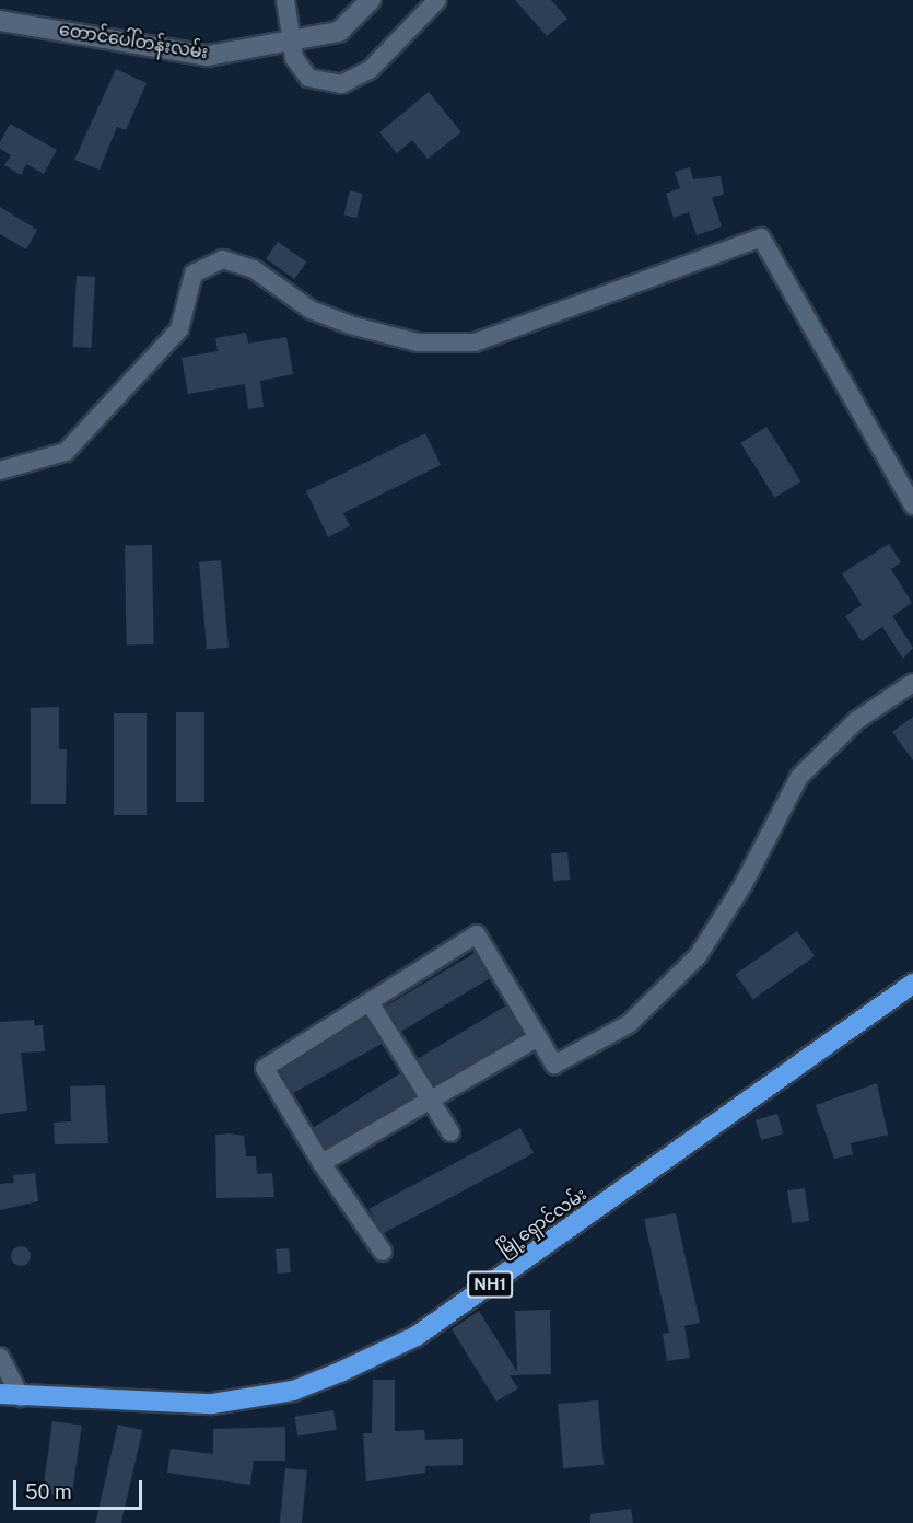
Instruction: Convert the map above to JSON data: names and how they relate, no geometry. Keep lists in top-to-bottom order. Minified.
{"streets":{"highway":["မြို့ရှောင်လမ်း","NH1"],"street":["တောင်ပေါ်တန်းလမ်း"]},"scale_bar":"50 m"}
